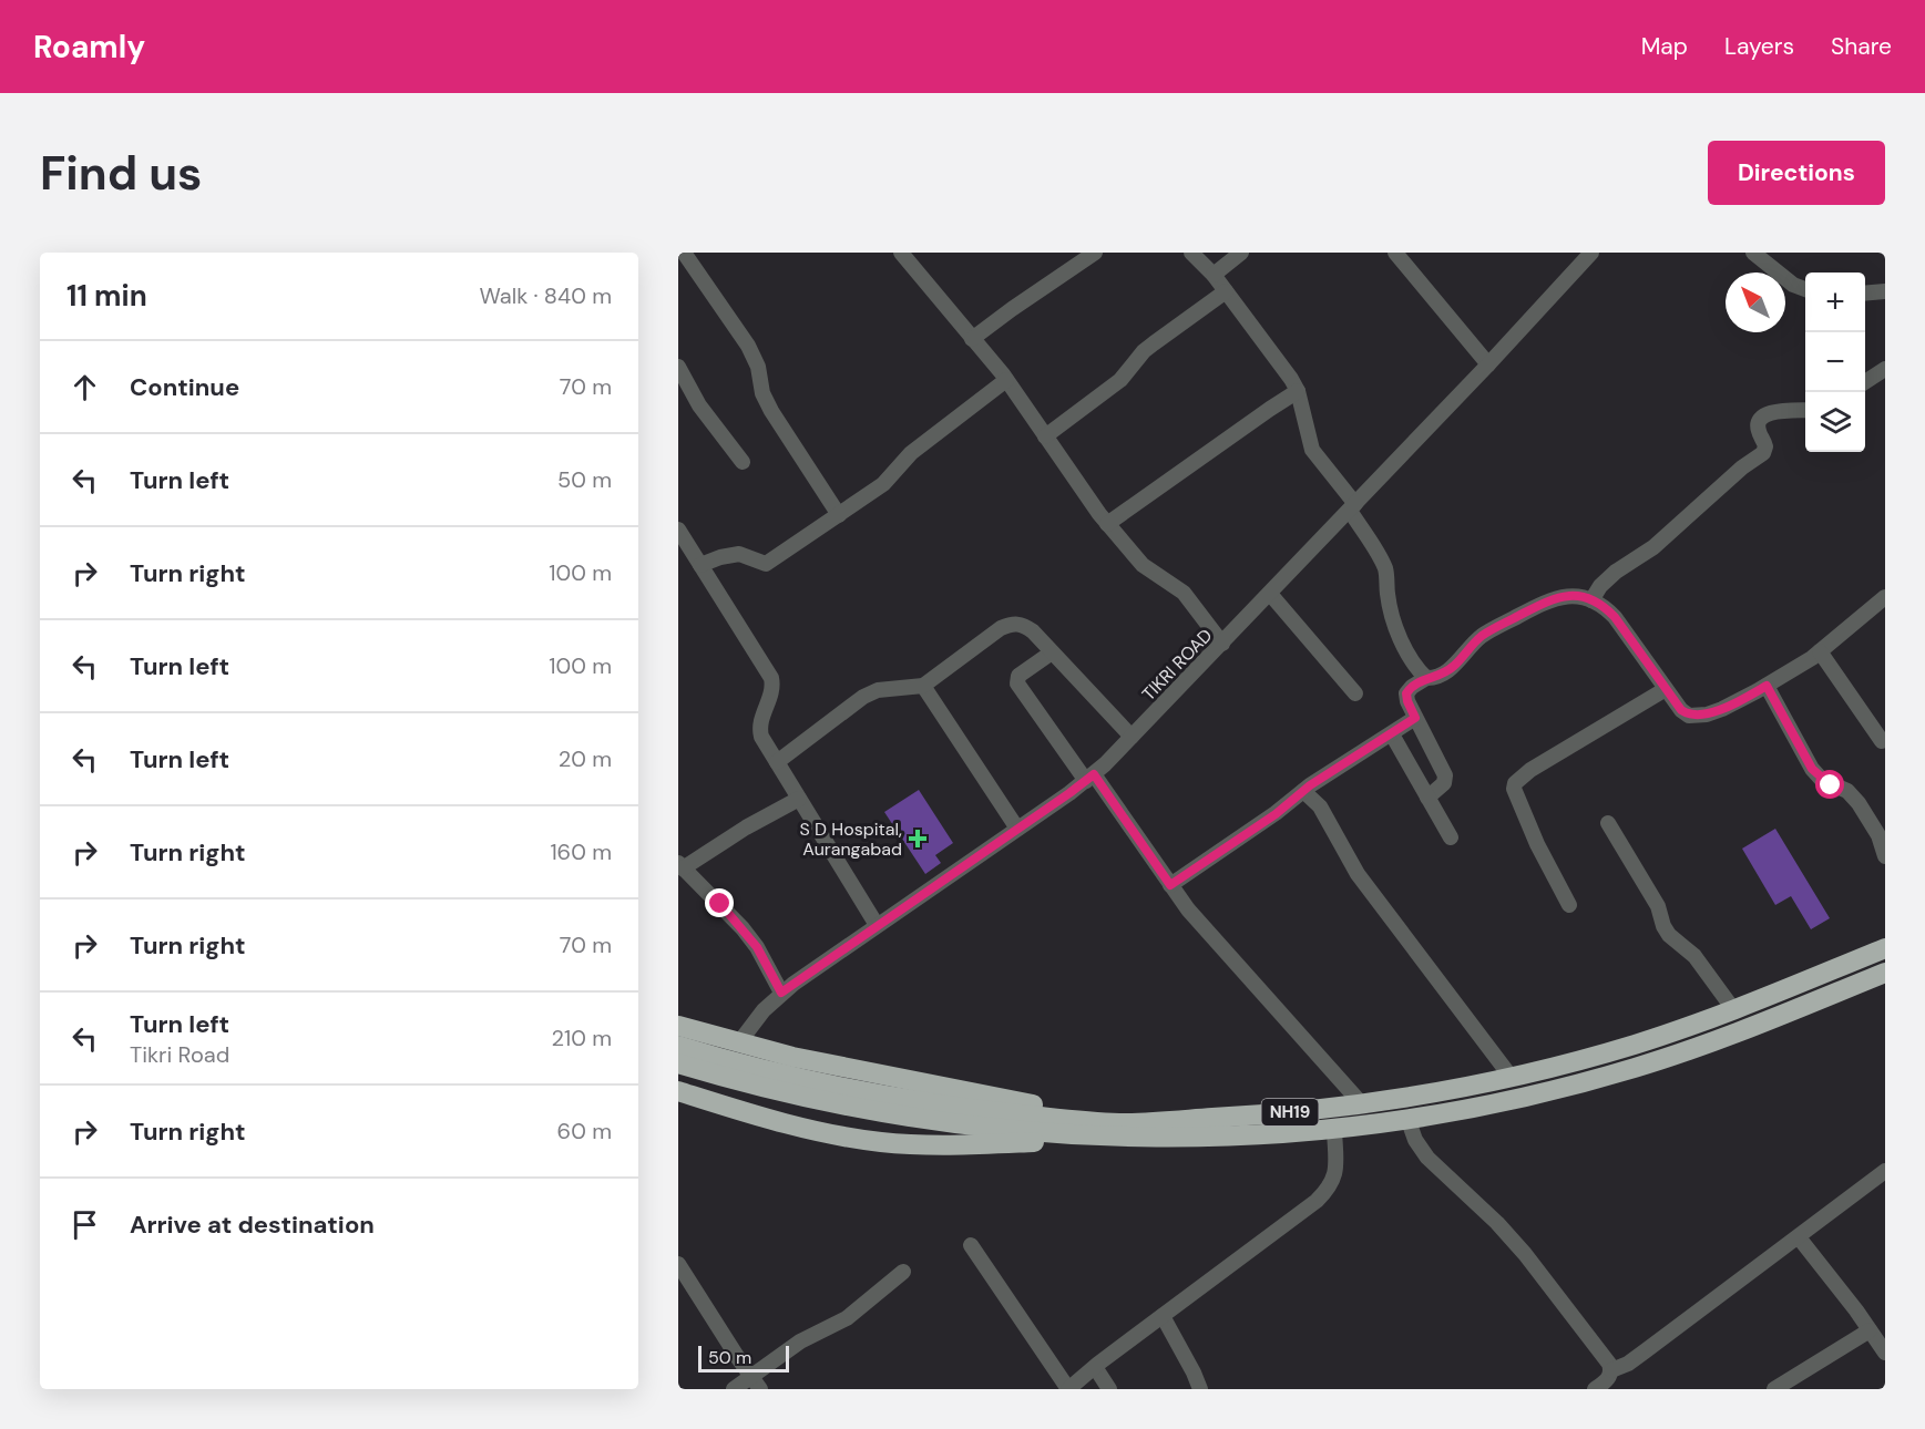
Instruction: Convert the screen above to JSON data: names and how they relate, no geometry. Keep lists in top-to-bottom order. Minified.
{"streets":{"highway":["NH19"],"street":["TIKRI ROAD"]},"places":{"health":["S D Hospital, Aurangabad"]},"scale_bar":"50 m","north":"top left","page":{"header":"Roamly","nav":["Map","Layers","Share"],"buttons":"Directions","title":"Find us","heading":["11 min","Walk · 840 m"],"map_buttons":["+","−"],"list":[["Continue","70 m"],["Turn left","50 m"],["Turn right","100 m"],["Turn left","100 m"],["Turn left","20 m"],["Turn right","160 m"],["Turn right","70 m"],["Turn left","Tikri Road","210 m"],["Turn right","60 m"],"Arrive at destination"],"scale":"50 m"}}
